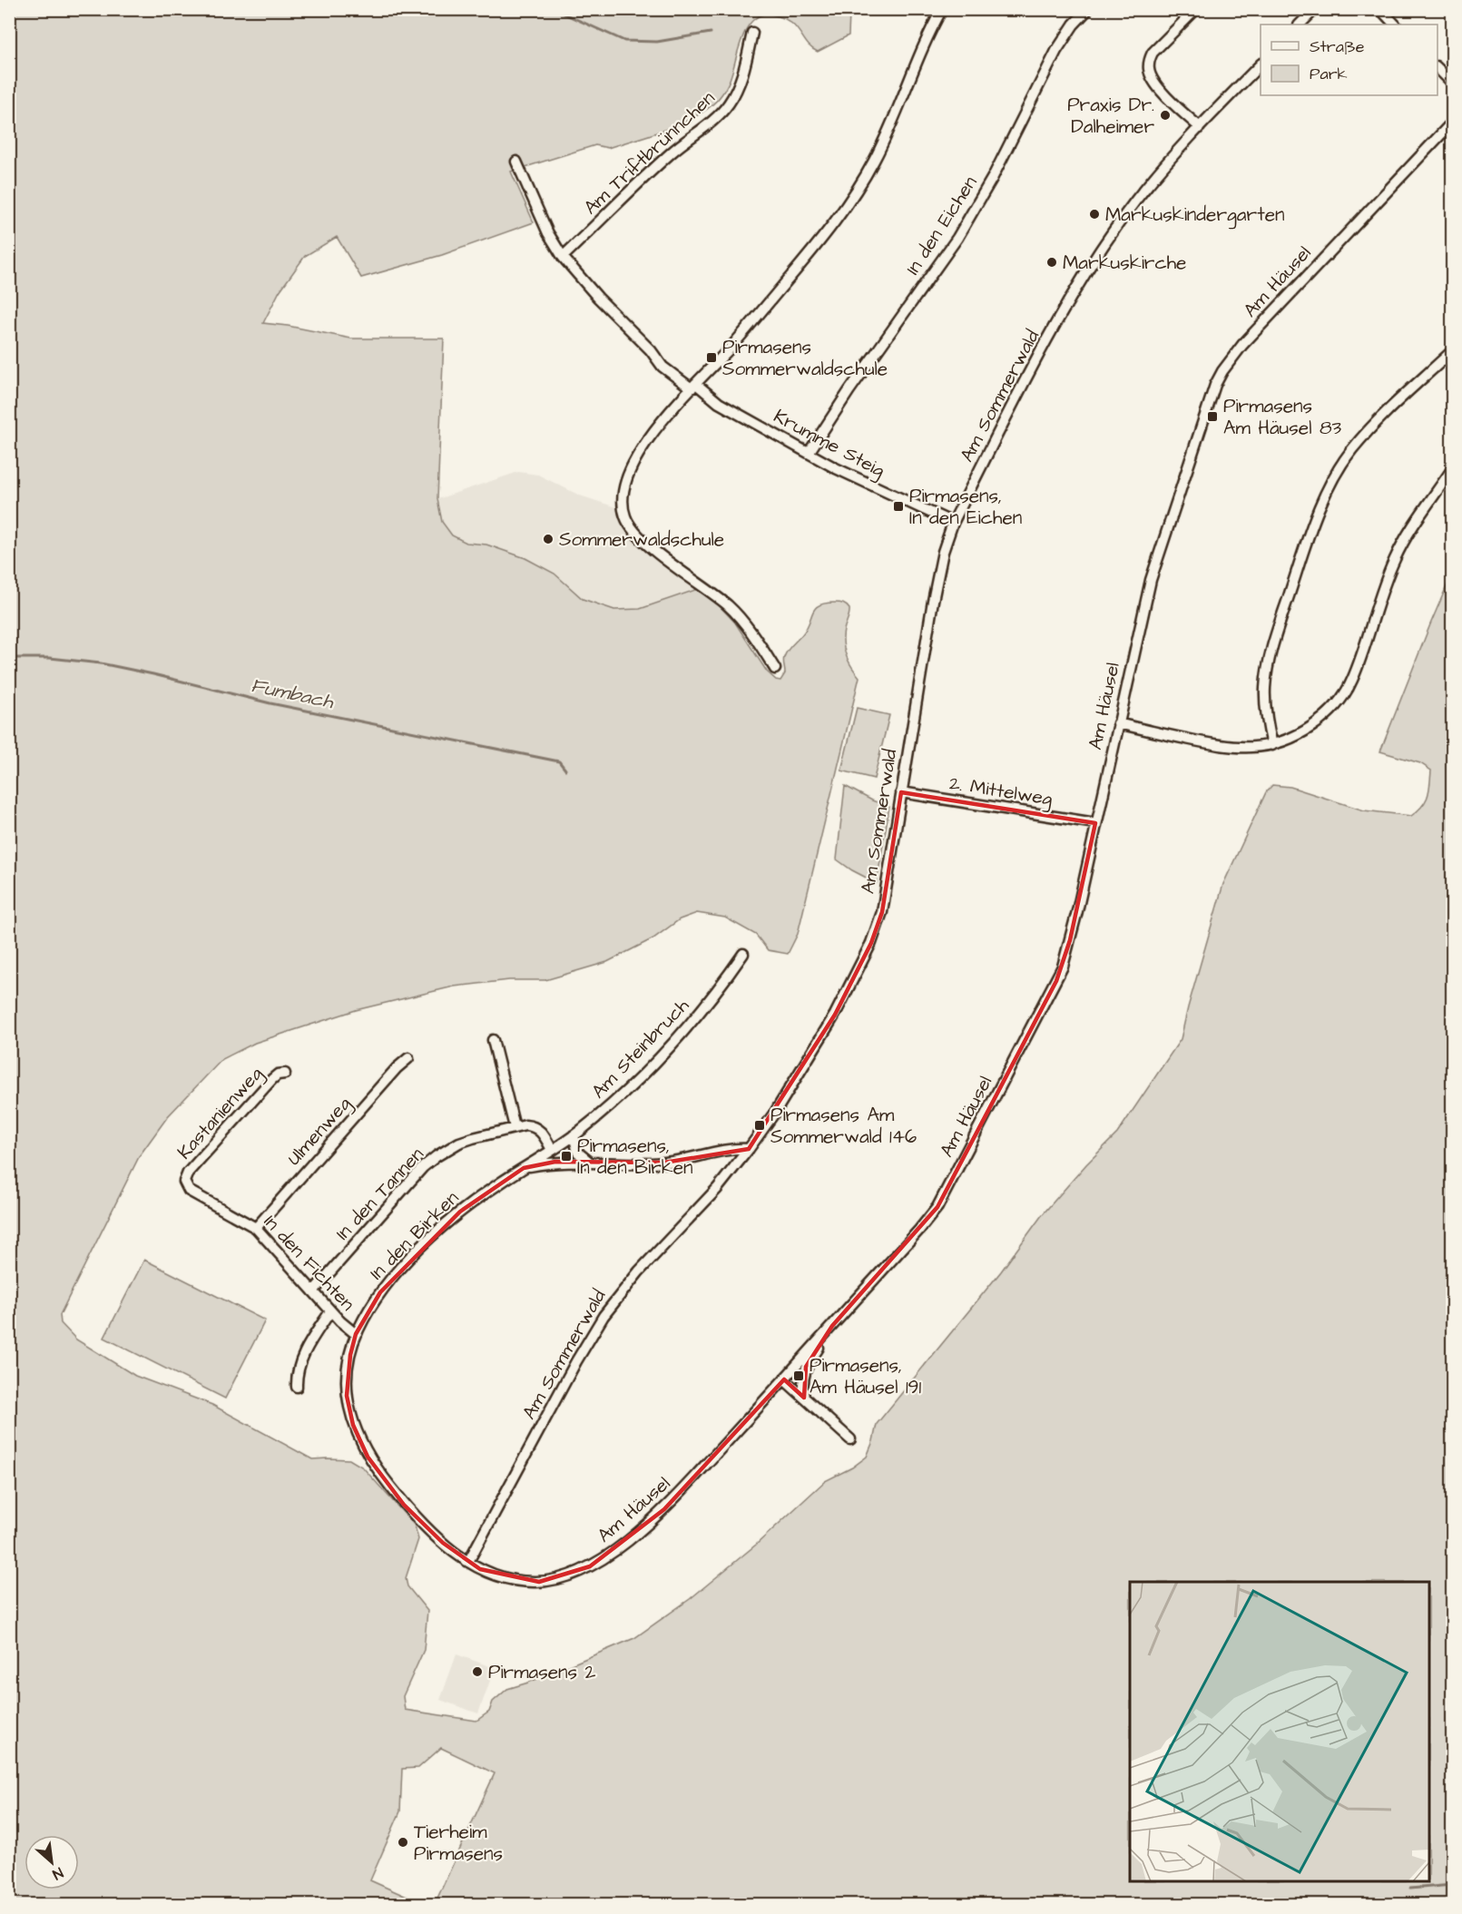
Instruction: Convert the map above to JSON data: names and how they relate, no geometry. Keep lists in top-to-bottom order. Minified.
{"streets":{"street":["Am Triftbrünnchen","In den Eichen","Am Häusel","Am Sommerwald","Krumme Steig","2. Mittelweg","Am Steinbruch","Kastanienweg","Ulmenweg","In den Tannen","In den Birken","In den Fichten"]},"crossings":[["Am Triftbrünnchen","Krumme Steig"],["In den Eichen","Krumme Steig"],["Am Häusel","Am Sommerwald"],["Am Häusel","2. Mittelweg"],["Am Häusel","In den Birken"],["Am Sommerwald","Krumme Steig"],["Am Sommerwald","2. Mittelweg"],["Am Sommerwald","In den Birken"],["Am Steinbruch","In den Tannen"],["Am Steinbruch","In den Birken"],["Kastanienweg","In den Fichten"],["Ulmenweg","In den Fichten"],["In den Tannen","In den Fichten"],["In den Birken","In den Fichten"]],"water":["Fumbach"],"places":{"other":["Praxis Dr. Dalheimer","Markuskindergarten","Markuskirche","Sommerwaldschule","Pirmasens 2","Tierheim Pirmasens"],"transit":["Pirmasens Sommerwaldschule","Pirmasens Am Häusel 83","Pirmasens, In den Eichen","Pirmasens Am Sommerwald 146","Pirmasens, In den Birken","Pirmasens, Am Häusel 191"]},"legend":["Straße","Park"],"north":"bottom right"}
